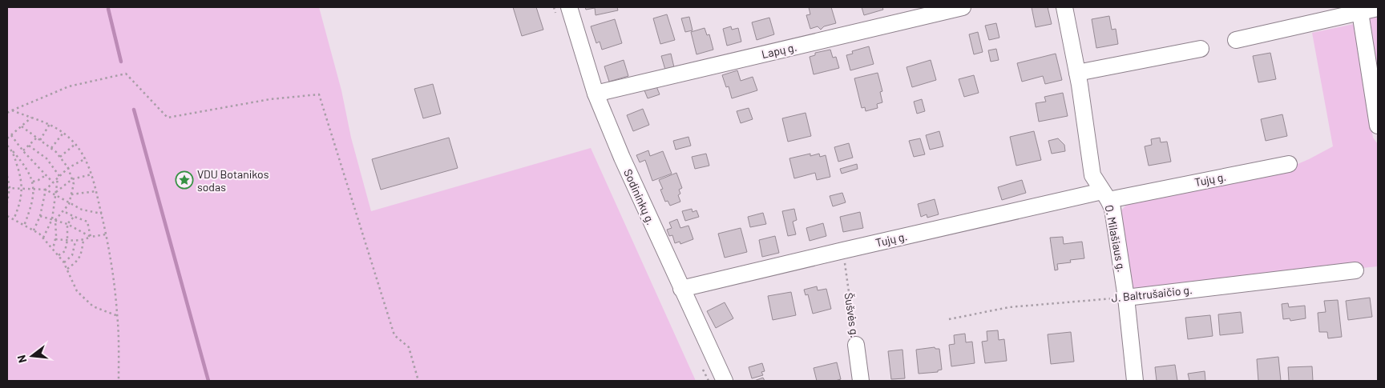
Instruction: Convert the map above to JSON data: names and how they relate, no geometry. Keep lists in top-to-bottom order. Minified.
{"streets":{"street":["Lapų g.","Tujų g.","Sodininkų g.","O. Milašiaus g.","J. Baltrušaičio g.","Šušvės g."]},"crossings":[["Lapų g.","Sodininkų g."],["Tujų g.","Sodininkų g."],["Tujų g.","O. Milašiaus g."],["Tujų g.","Šušvės g."],["O. Milašiaus g.","J. Baltrušaičio g."]],"places":{"place":["VDU Botanikos sodas"]},"north":"left"}
